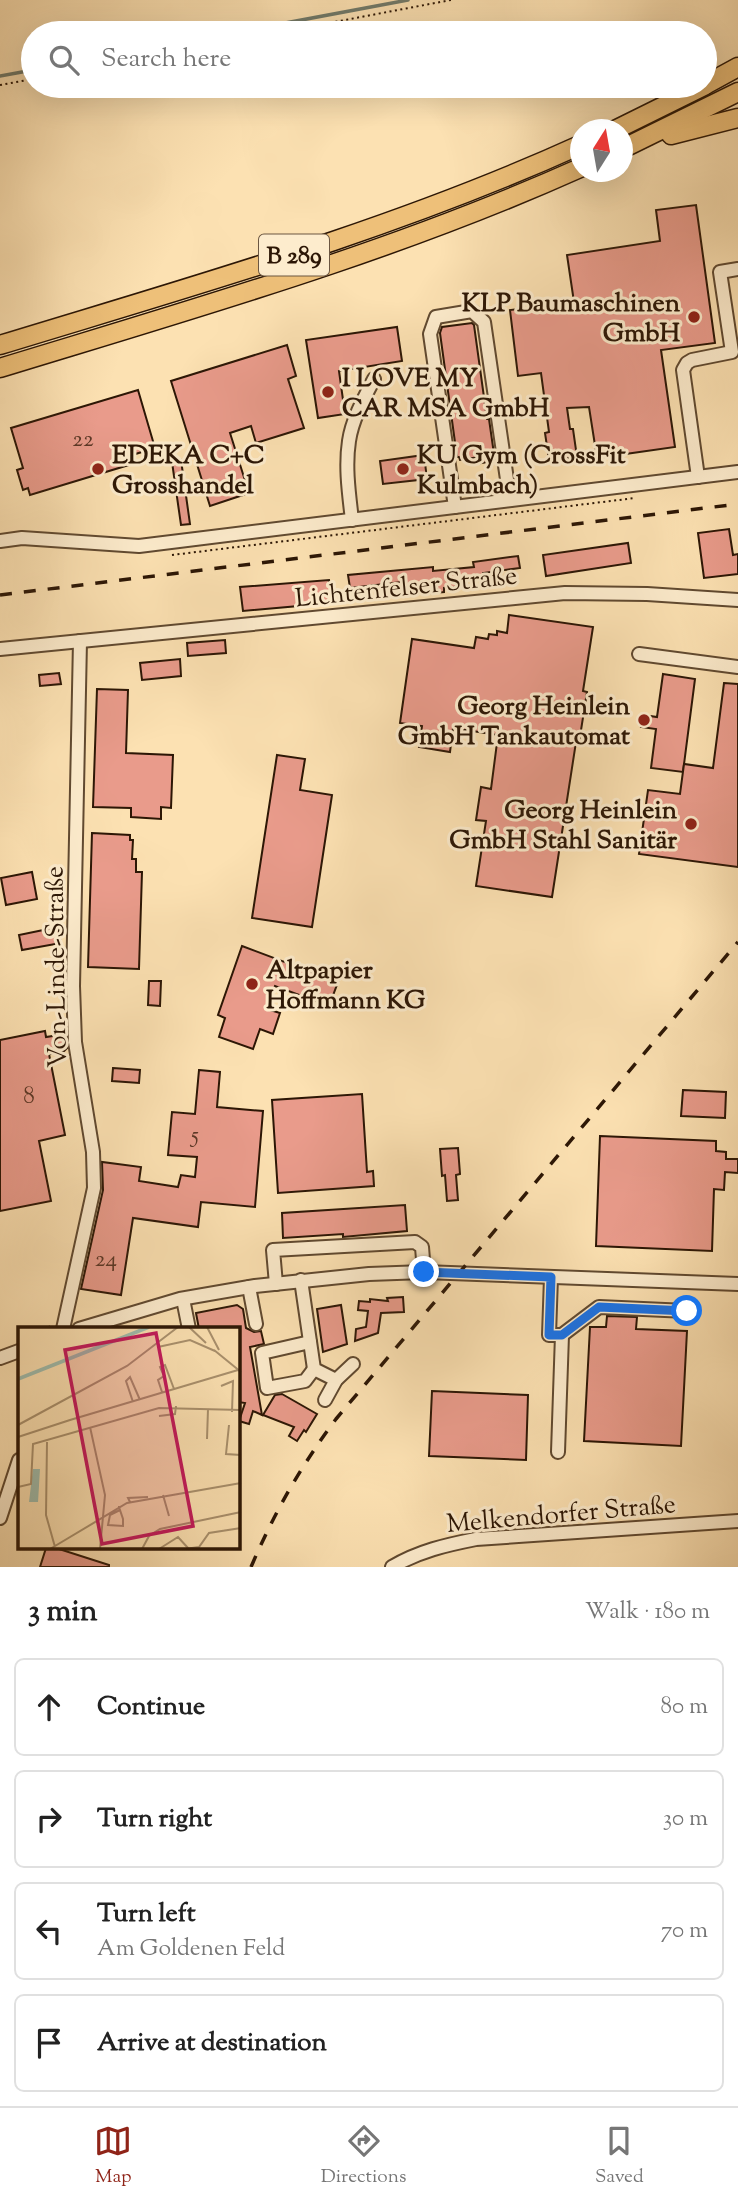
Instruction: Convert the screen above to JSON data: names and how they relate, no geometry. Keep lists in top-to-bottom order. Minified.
{"streets":{"highway":["B 289"],"street":["Lichtenfelser Straße","Von-Linde-Straße","Melkendorfer Straße"]},"crossings":[["Lichtenfelser Straße","Von-Linde-Straße"]],"places":["KLP Baumaschinen GmbH","I LOVE MY CAR MSA GmbH","EDEKA C+C Grosshandel","KU Gym (CrossFit Kulmbach)","Georg Heinlein GmbH Tankautomat","Georg Heinlein GmbH Stahl Sanitär","Altpapier Hoffmann KG"],"house_numbers":["22","8","5","24"],"north":"top","page":{"search":"Search here","heading":["3 min","Walk · 180 m"],"list":[["Continue","80 m"],["Turn right","30 m"],["Turn left","Am Goldenen Feld","70 m"],"Arrive at destination"],"nav":["Map","Directions","Saved"]}}
